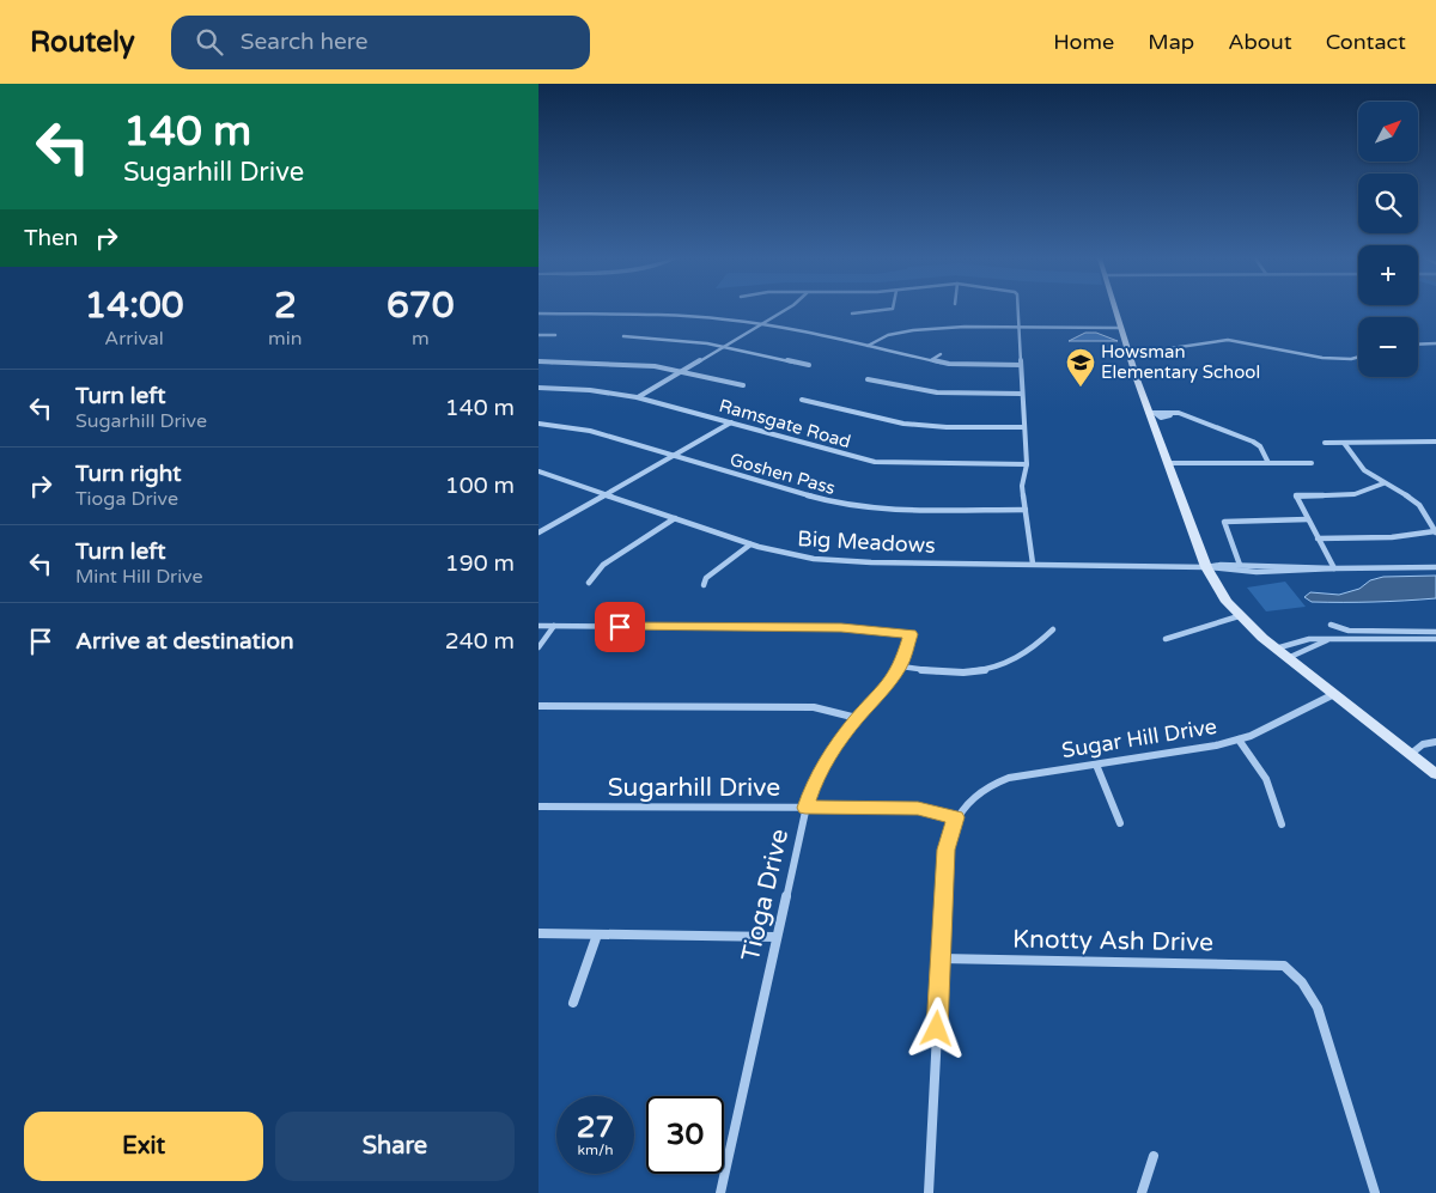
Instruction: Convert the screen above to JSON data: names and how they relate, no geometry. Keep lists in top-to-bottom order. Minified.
{"streets":{"street":["Ramsgate Road","Goshen Pass","Big Meadows","Sugar Hill Drive","Sugarhill Drive","Tioga Drive","Knotty Ash Drive"]},"crossings":[["Sugar Hill Drive","Sugarhill Drive"],["Sugarhill Drive","Tioga Drive"]],"places":{"school or university":["Howsman Elementary School"]},"north":"top right","page":{"header":"Routely","search":"Search here","nav":["Home","Map","About","Contact"],"turn":["140 m","Sugarhill Drive"],"map_buttons":["+","−"],"then":"Then","eta":["14:00","Arrival","2","min","670","m"],"list":[{"name":"Turn left","note":"Sugarhill Drive","value":"140 m"},{"name":"Turn right","note":"Tioga Drive","value":"100 m"},{"name":"Turn left","note":"Mint Hill Drive","value":"190 m"},{"name":"Arrive at destination","value":"240 m"}],"speed":"27 km/h","limit":"30","buttons":["Exit","Share"]}}
